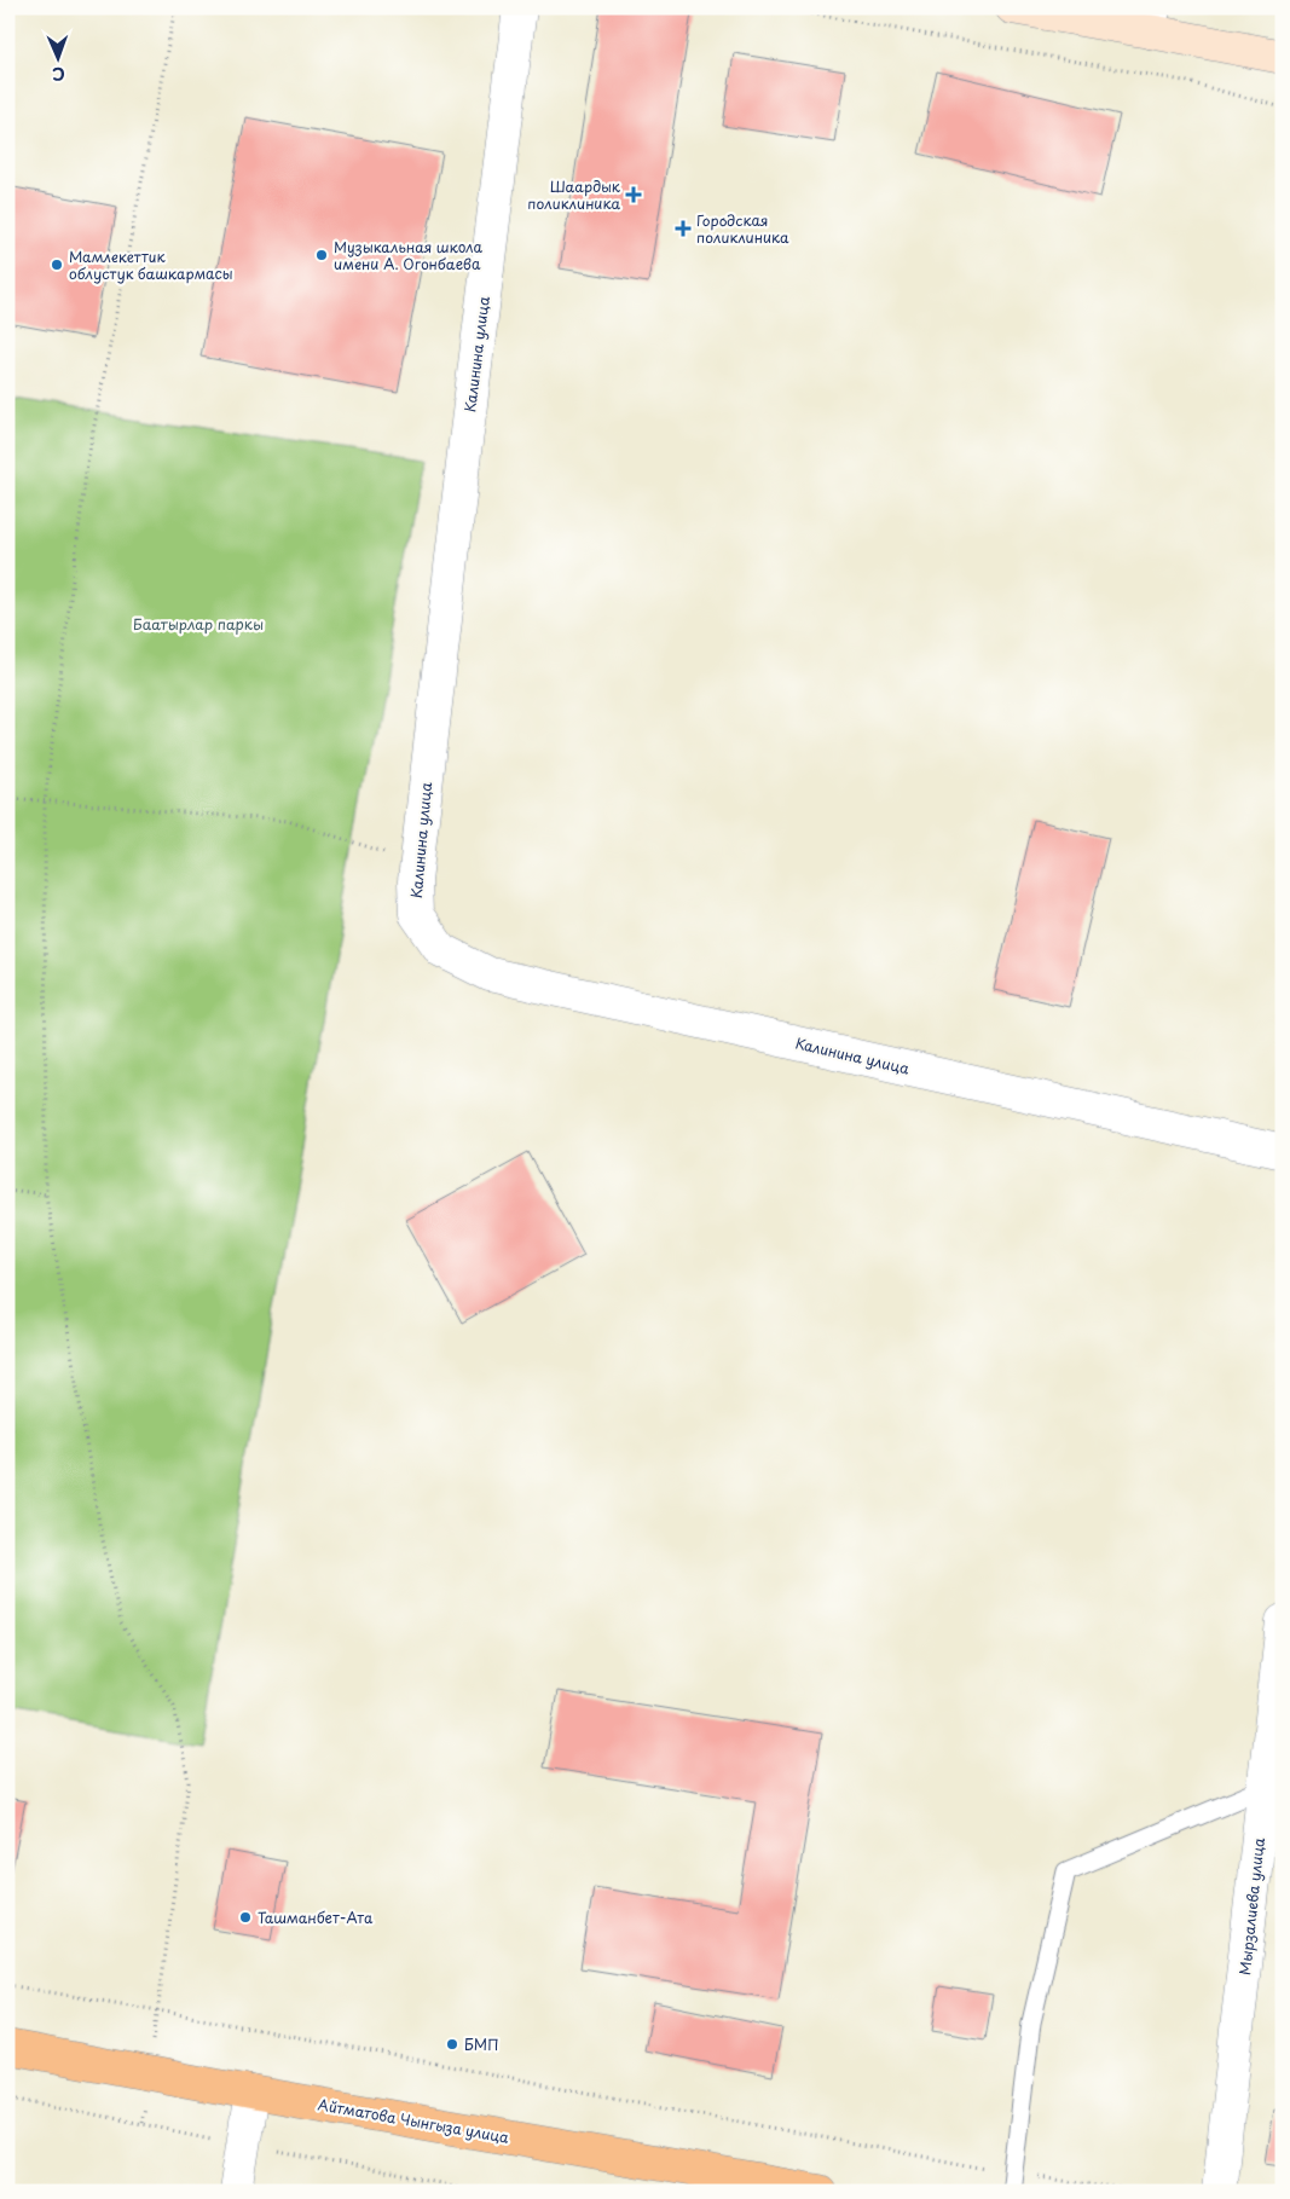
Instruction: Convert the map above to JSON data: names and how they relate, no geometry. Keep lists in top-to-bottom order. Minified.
{"streets":{"highway":["Айтматова Чынгыза улица"],"street":["Калинина улица","Мырзалиева улица"]},"parks":["Баатырлар паркы"],"places":{"health":["Шаардык поликлиника","Городская поликлиника"],"other":["Музыкальная школа имени А. Огонбаева","Мамлекеттик облустук башкармасы","Ташманбет-Ата","БМП"]},"north":"bottom"}
